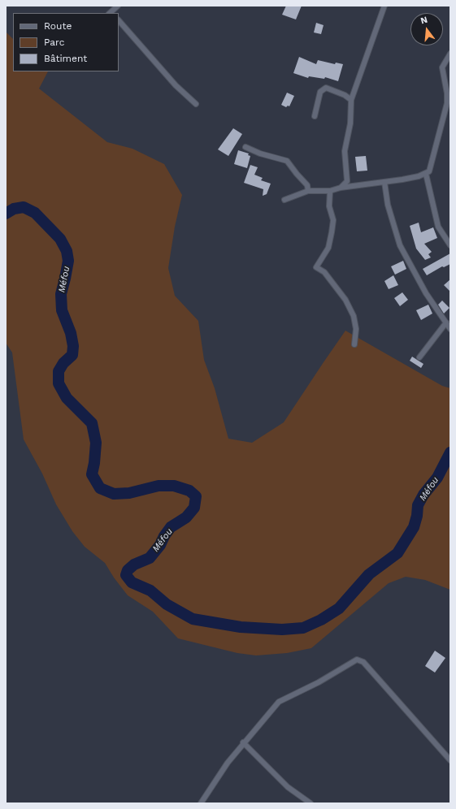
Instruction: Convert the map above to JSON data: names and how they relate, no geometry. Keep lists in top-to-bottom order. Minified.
{"water":["Méfou"],"legend":["Route","Parc","Bâtiment"],"north":"top"}
